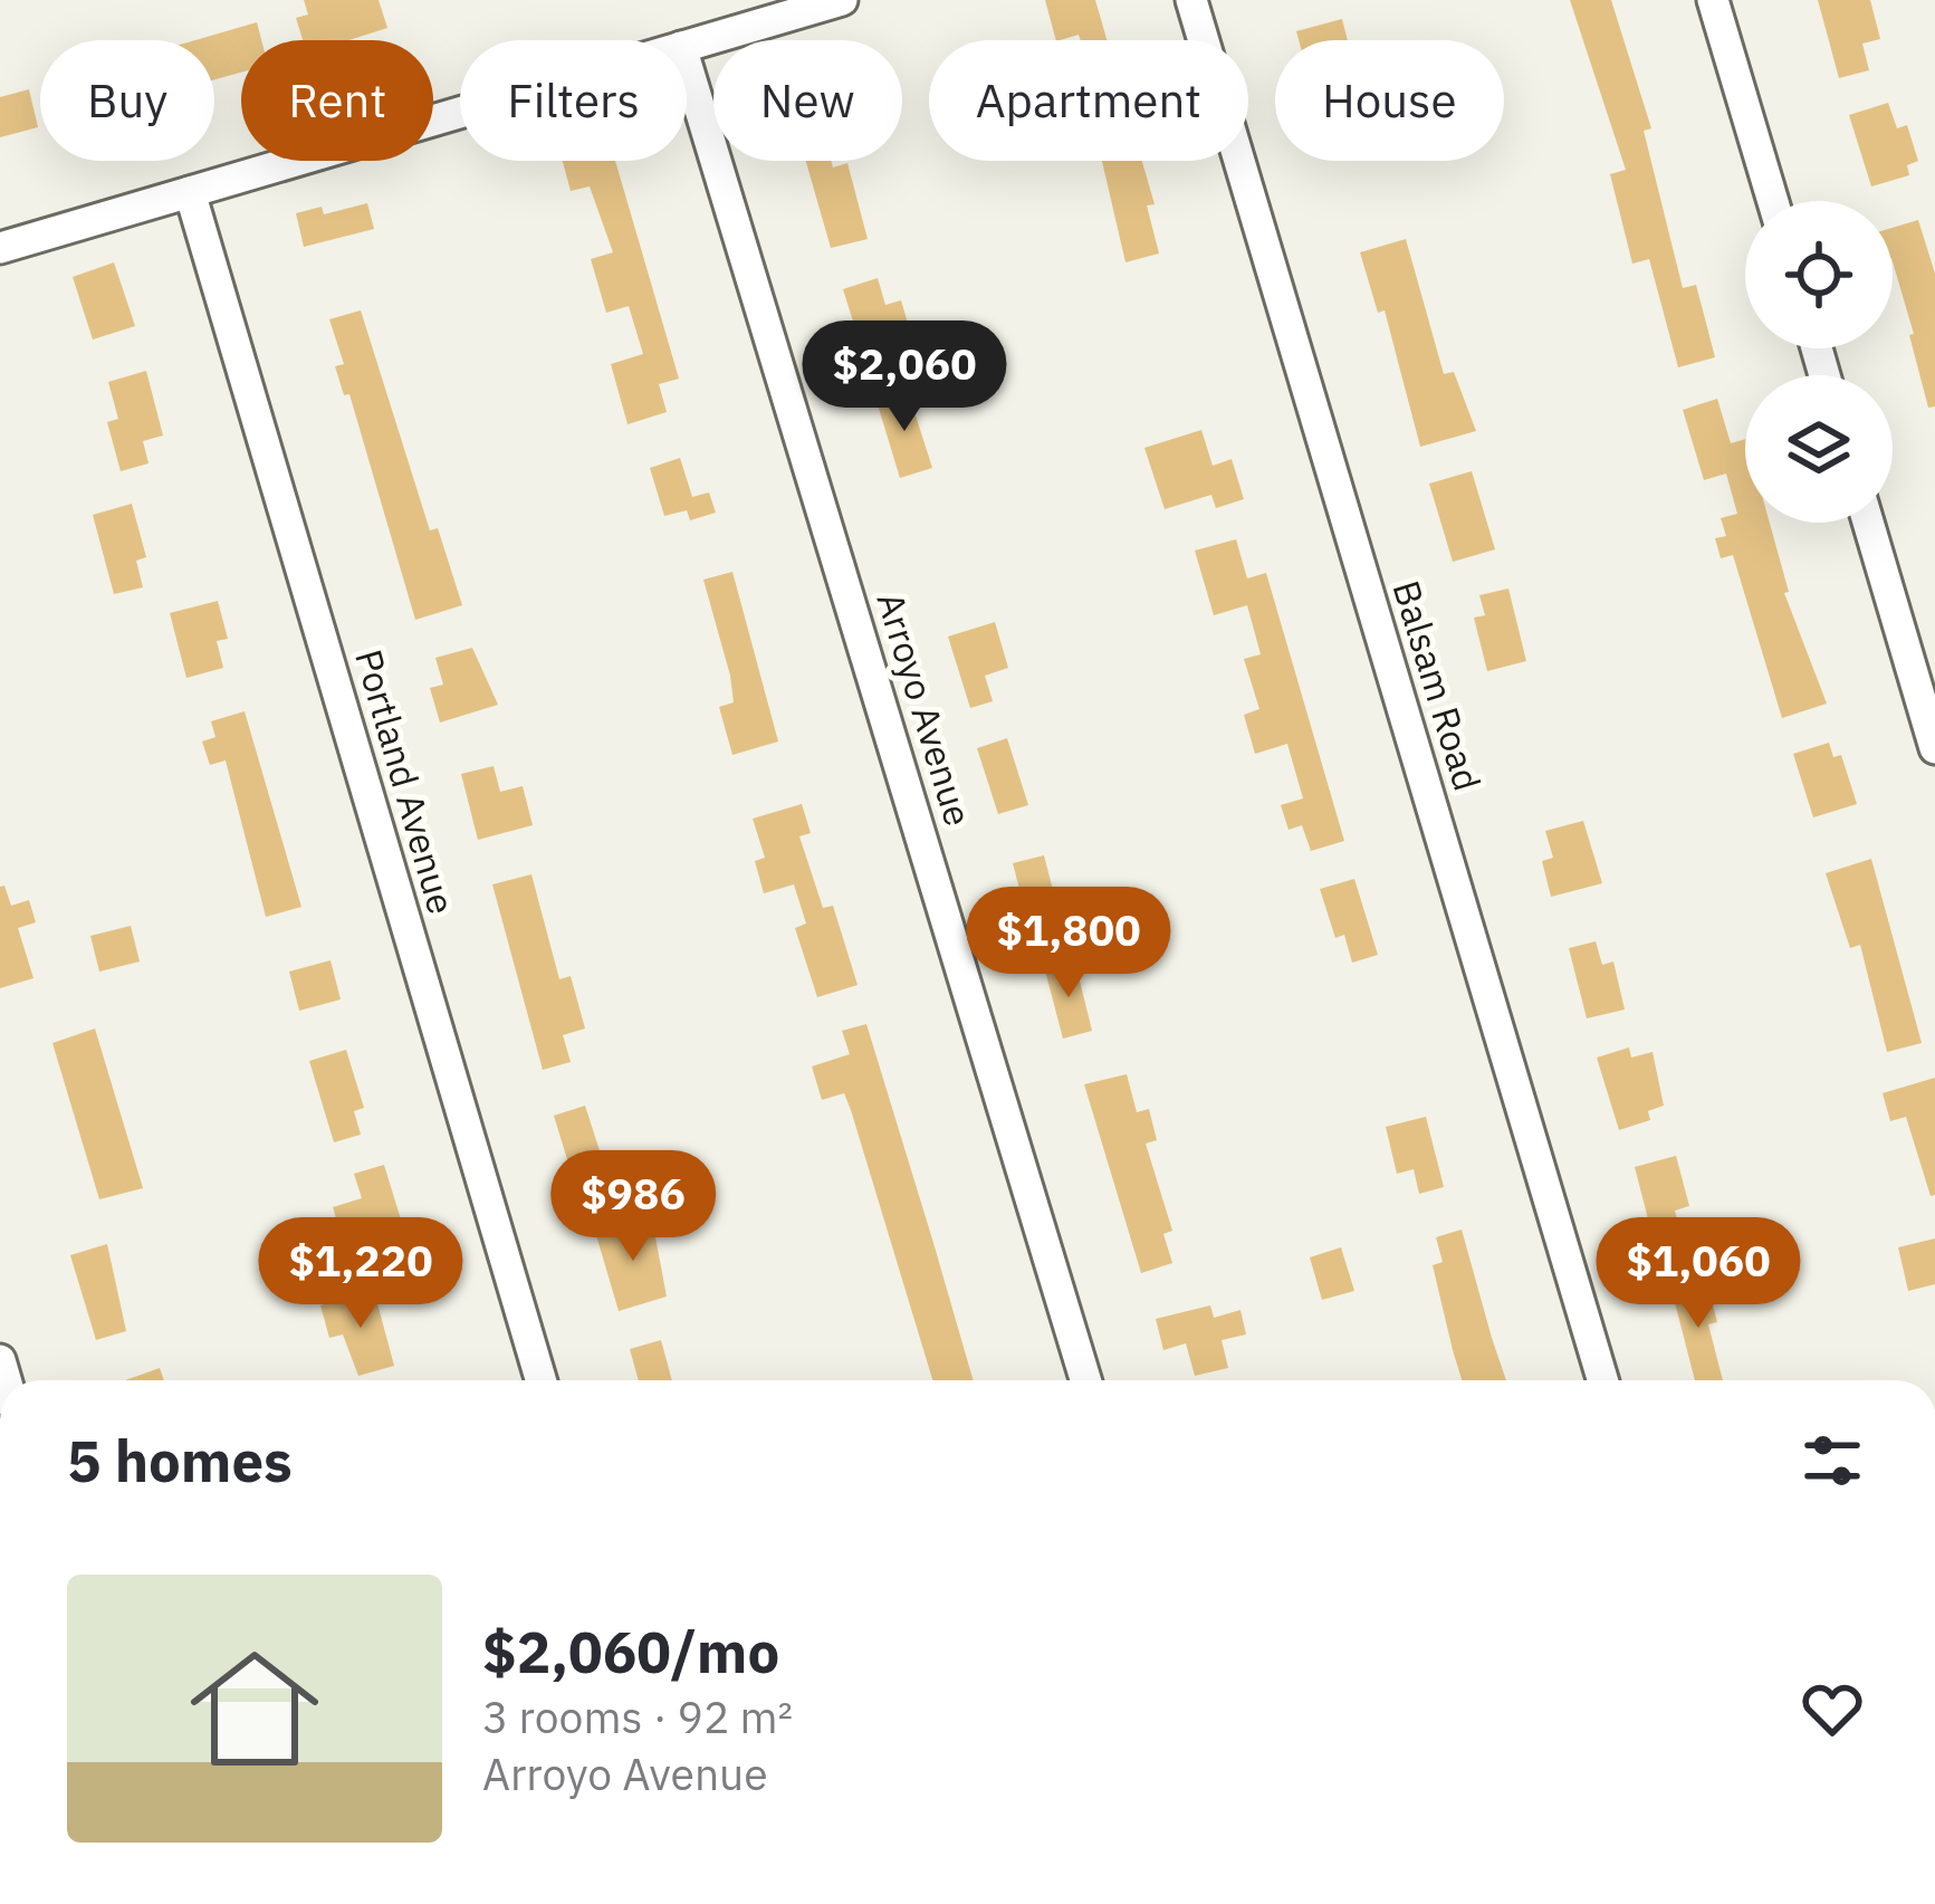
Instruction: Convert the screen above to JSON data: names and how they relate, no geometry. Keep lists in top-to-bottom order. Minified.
{"streets":{"street":["Balsam Road","Arroyo Avenue","Portland Avenue"]},"page":{"chip":["Buy","Rent","Filters","New","Apartment","House"],"price":["$2,060","$1,800","$986","$1,220","$1,060"],"heading":"5 homes","list":[{"name":"$2,060/mo","note":"3 rooms · 92 m² · Arroyo Avenue"}]}}
